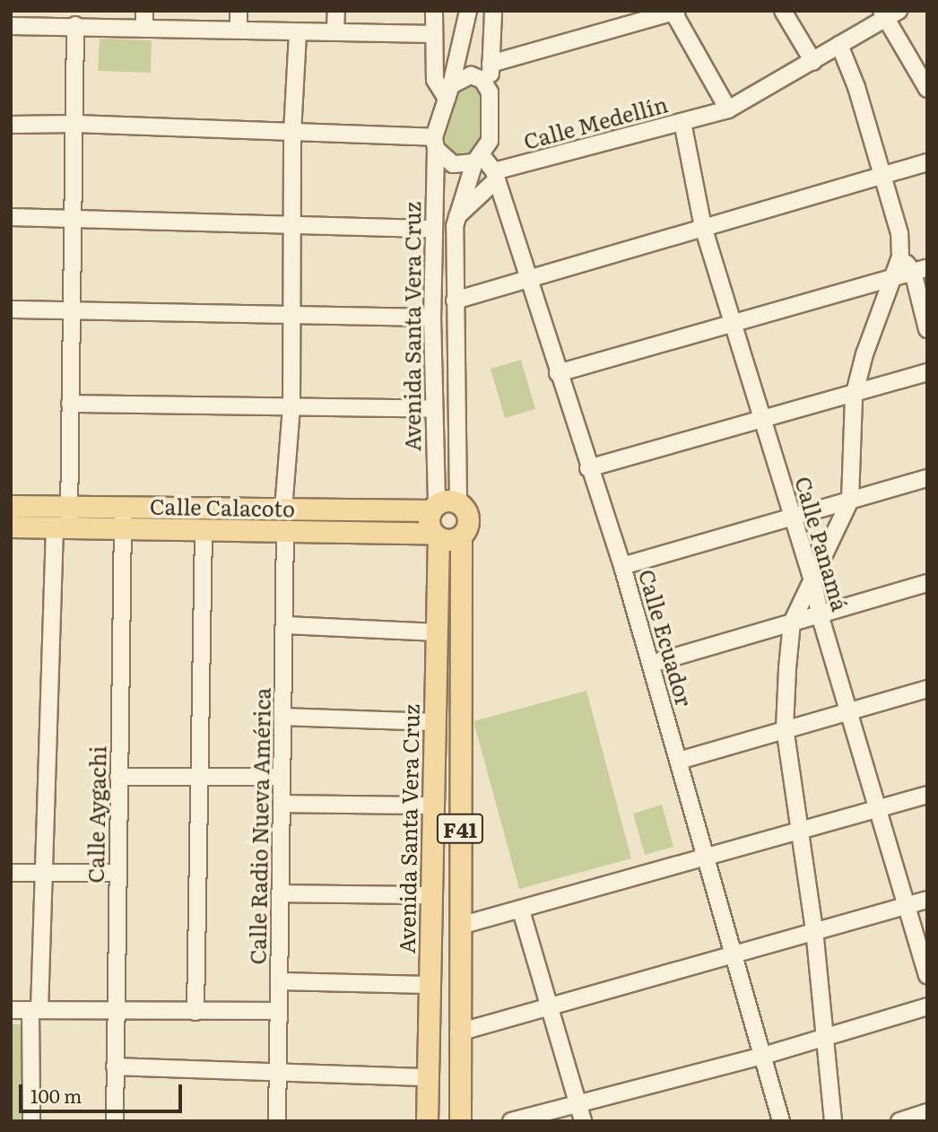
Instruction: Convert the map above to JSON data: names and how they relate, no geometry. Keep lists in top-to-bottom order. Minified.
{"streets":{"main road":["Avenida Santa Vera Cruz","Calle Calacoto","F41"],"street":["Calle Medellín","Calle Panamá","Calle Ecuador","Calle Aygachi","Calle Radio Nueva América"]},"crossings":[["Calle Medellín","Calle Panamá"],["Calle Medellín","Calle Ecuador"],["Avenida Santa Vera Cruz","Calle Calacoto"],["Calle Calacoto","Calle Aygachi"],["Calle Calacoto","Calle Radio Nueva América"],["Calle Calacoto","F41"]],"scale_bar":"100 m"}
